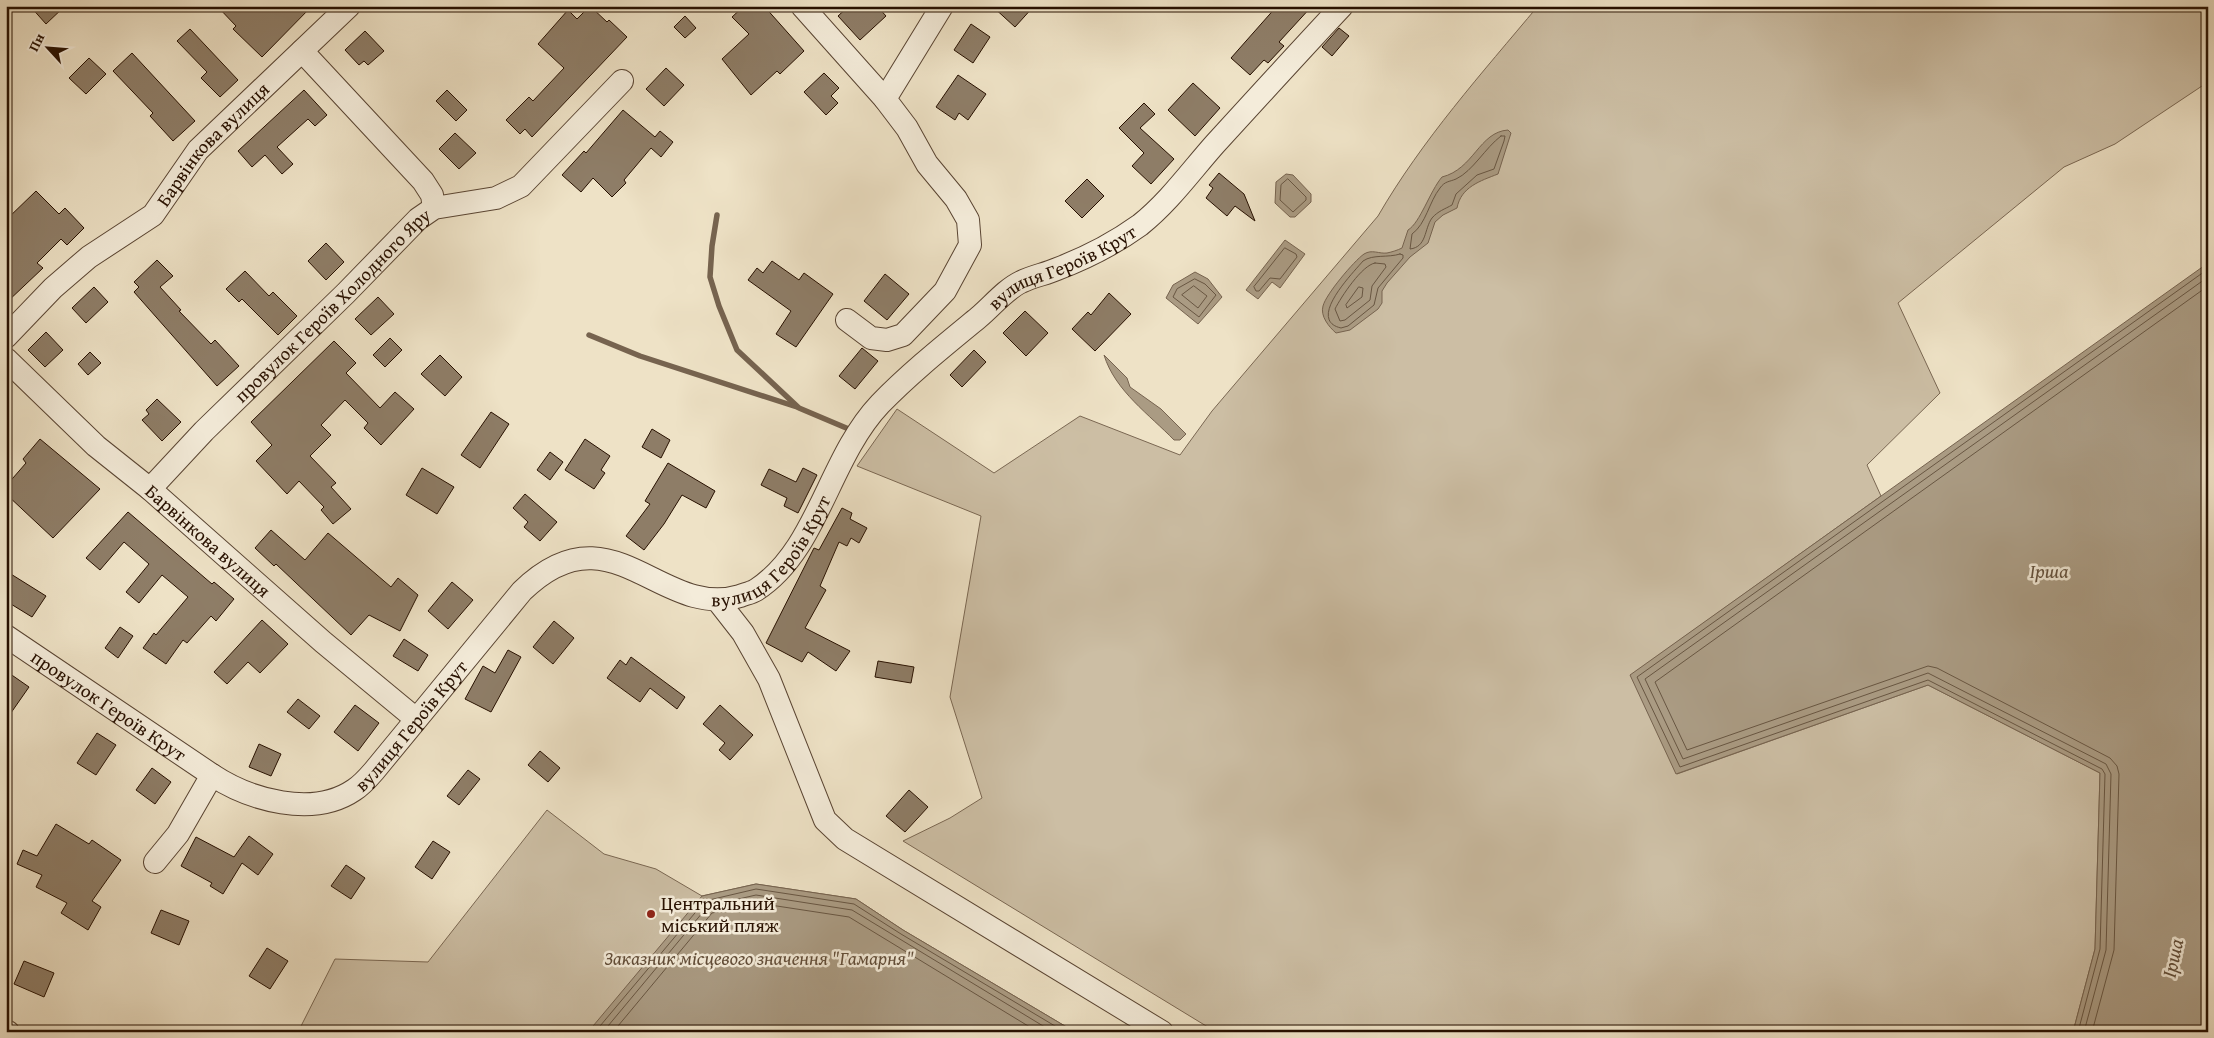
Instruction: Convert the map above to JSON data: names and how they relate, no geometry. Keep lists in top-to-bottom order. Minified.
{"streets":{"street":["Барвінкова вулиця","вулиця Героїв Крут","провулок Героїв Холодного Яру","провулок Героїв Крут"]},"crossings":[["Барвінкова вулиця","вулиця Героїв Крут"],["Барвінкова вулиця","провулок Героїв Холодного Яру"],["вулиця Героїв Крут","провулок Героїв Крут"]],"water":["Ірша"],"parks":["Заказник місцевого значення \"Гамарня\""],"places":["Центральний міський пляж"],"north":"top left"}
